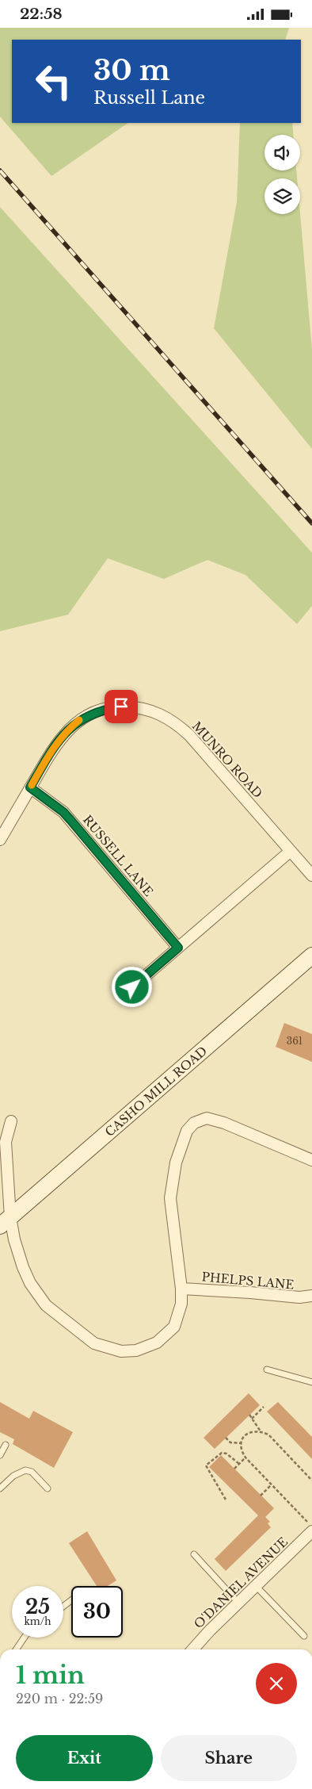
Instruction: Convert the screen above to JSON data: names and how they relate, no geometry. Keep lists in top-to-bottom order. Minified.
{"streets":{"street":["MUNRO ROAD","RUSSELL LANE","CASHO MILL ROAD","PHELPS LANE","O'DANIEL AVENUE"]},"crossings":[["MUNRO ROAD","RUSSELL LANE"]],"house_numbers":["361"],"page":{"status":"22:58","turn":["30 m","Russell Lane"],"speed":"25 km/h","limit":"30","heading":["1 min","220 m · 22:59"],"buttons":["Exit","Share"]}}
